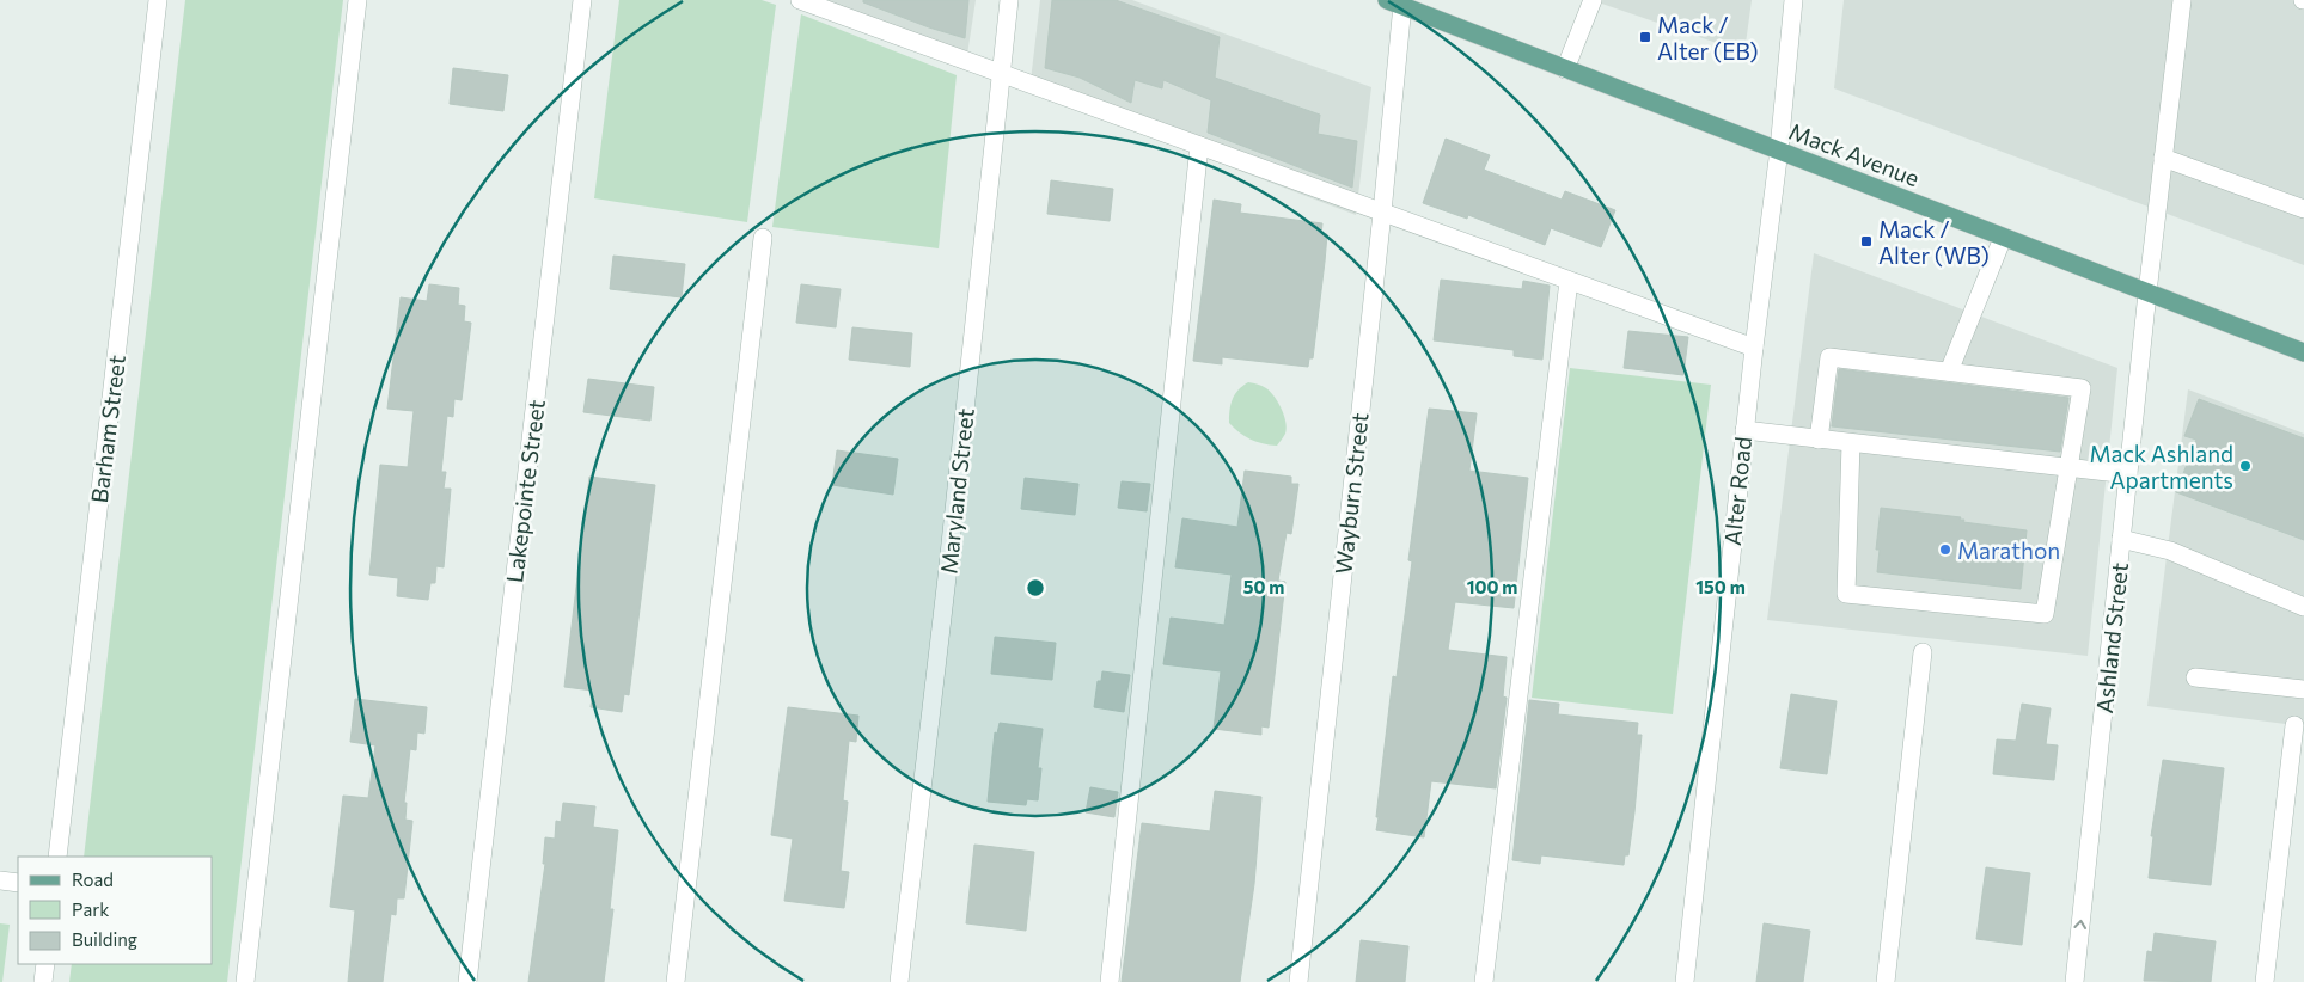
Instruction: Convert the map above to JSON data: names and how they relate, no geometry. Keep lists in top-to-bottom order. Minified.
{"streets":{"main road":["Mack Avenue"],"street":["Barham Street","Lakepointe Street","Maryland Street","Alter Road","Wayburn Street","Ashland Street"]},"crossings":[["Mack Avenue","Alter Road"],["Mack Avenue","Wayburn Street"],["Mack Avenue","Ashland Street"]],"one_way":["Ashland Street"],"places":{"transit":["Mack / Alter (EB)","Mack / Alter (WB)"],"other":["Mack Ashland Apartments","Marathon"]},"legend":["Road","Park","Building"],"rings":["50 m","100 m","150 m"]}
